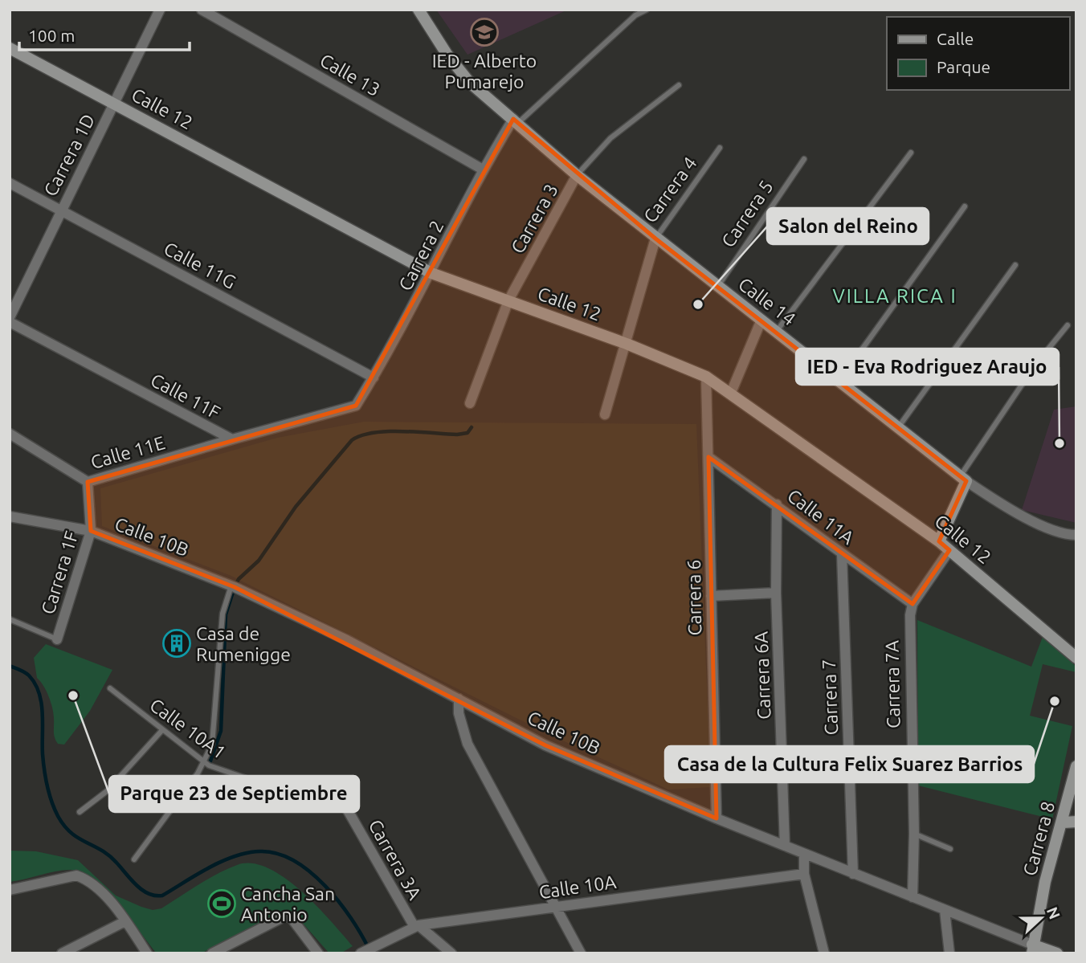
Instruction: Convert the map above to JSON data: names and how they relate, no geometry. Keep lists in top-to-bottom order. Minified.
{"streets":{"street":["Calle 13","Calle 12","Carrera 1D","Carrera 4","Carrera 3","Carrera 2","Calle 11G","Calle 14","Calle 11F","Calle 11E","Calle 11A","Calle 10B","Carrera 1F","Carrera 6","Carrera 6A","Carrera 7A","Carrera 7","Carrera 8","Carrera 3A","Calle 10A"],"lane":["Carrera 5","Calle 10A1"]},"crossings":[["Calle 13","Carrera 2"],["Calle 12","Carrera 1D"],["Calle 12","Carrera 4"],["Calle 12","Carrera 3"],["Calle 12","Carrera 2"],["Calle 12","Carrera 6"],["Carrera 1D","Calle 11G"],["Carrera 4","Calle 14"],["Carrera 5","Calle 14"],["Carrera 3","Calle 14"],["Carrera 2","Calle 11G"],["Carrera 2","Calle 14"],["Carrera 2","Calle 11F"],["Calle 11F","Calle 11E"],["Calle 11E","Carrera 1F"],["Calle 11A","Carrera 6"],["Calle 11A","Carrera 6A"],["Calle 11A","Carrera 7A"],["Calle 11A","Carrera 7"],["Calle 10B","Carrera 1F"],["Calle 10B","Carrera 6"],["Calle 10B","Carrera 6A"],["Calle 10B","Carrera 7A"],["Calle 10B","Carrera 7"],["Calle 10B","Carrera 8"],["Calle 10A1","Carrera 3A"],["Carrera 3A","Calle 10A"]],"districts":["VILLA RICA I"],"places":{"school or university":["IED - Alberto Pumarejo"],"other":["Salon del Reino","IED - Eva Rodriguez Araujo","Parque 23 de Septiembre","Casa de la Cultura Felix Suarez Barrios"],"building":["Casa de Rumenigge"],"sports":["Cancha San Antonio"]},"legend":["Calle","Parque"],"scale_bar":"100 m","north":"right"}
